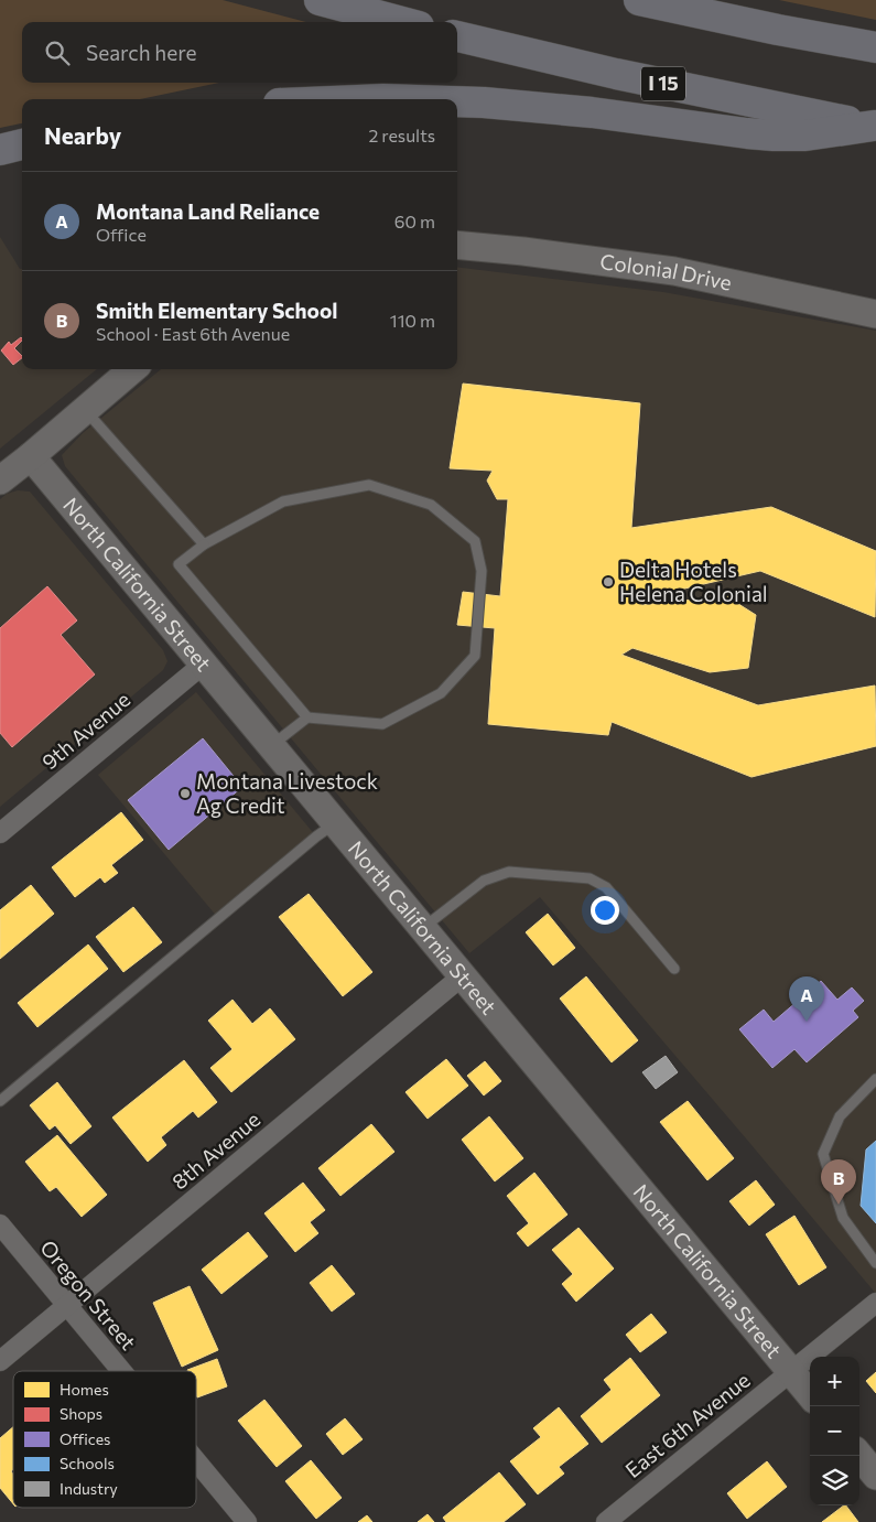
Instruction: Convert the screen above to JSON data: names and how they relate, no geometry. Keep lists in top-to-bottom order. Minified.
{"streets":{"highway":["I 15"],"street":["Colonial Drive","North California Street","9th Avenue","8th Avenue","Oregon Street","East 6th Avenue"]},"crossings":[["North California Street","9th Avenue"],["North California Street","8th Avenue"],["North California Street","East 6th Avenue"],["8th Avenue","Oregon Street"]],"places":["Delta Hotels Helena Colonial","Montana Livestock Ag Credit"],"legend":["Homes","Shops","Offices","Schools","Industry"],"page":{"search":"Search here","heading":["Nearby","2 results"],"list":[{"mark":"A","name":"Montana Land Reliance","note":"Office","value":"60 m"},{"mark":"B","name":"Smith Elementary School","note":"School · East 6th Avenue","value":"110 m"}],"pins":["A","B"],"map_buttons":["+","−"]}}
